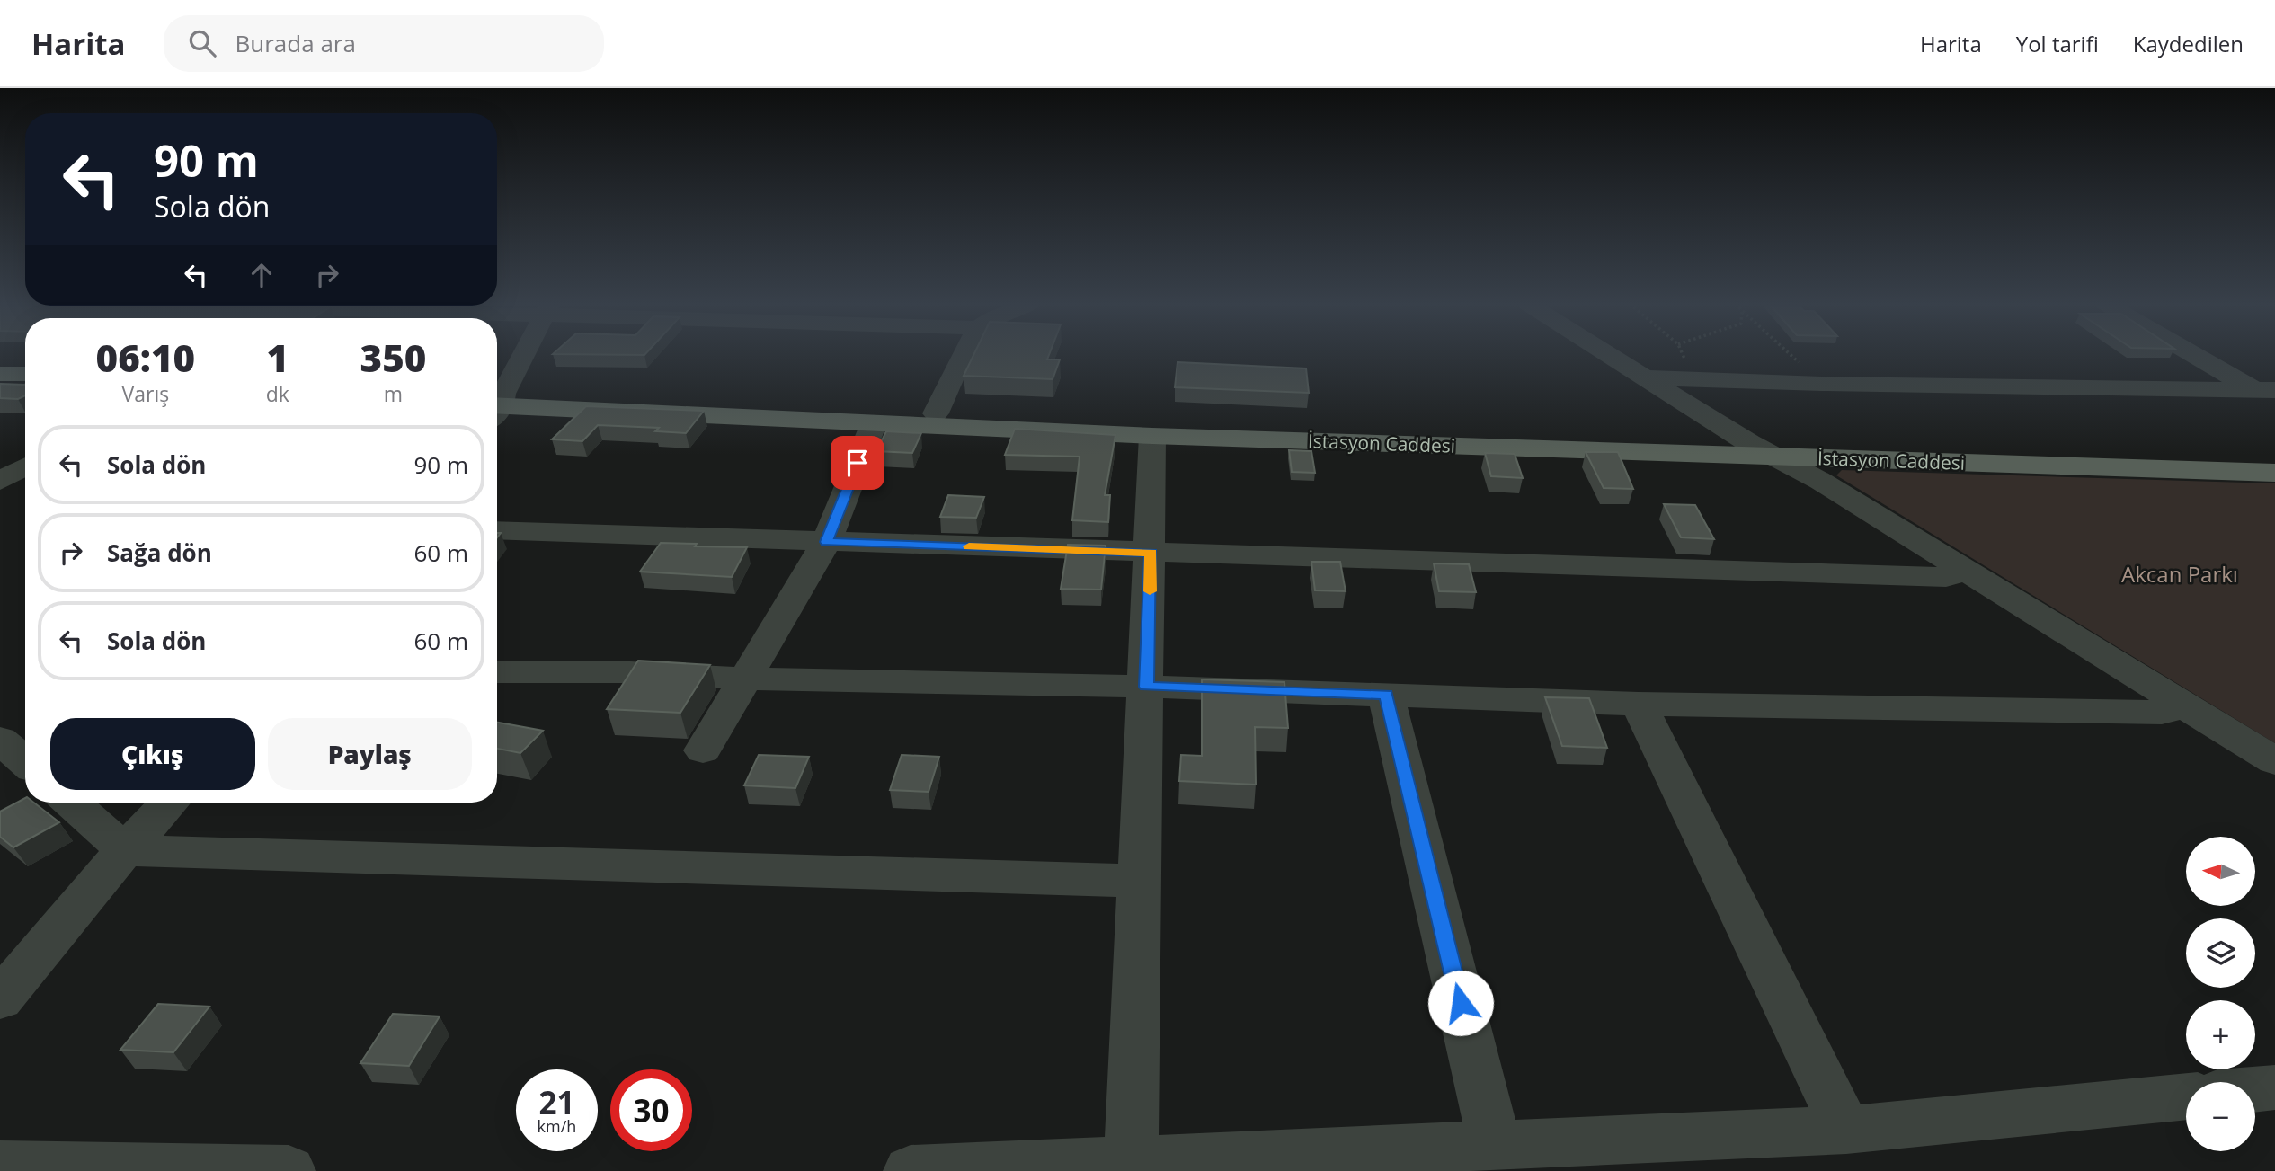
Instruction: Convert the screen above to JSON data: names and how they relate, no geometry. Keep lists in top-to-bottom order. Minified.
{"streets":{"main road":["İstasyon Caddesi"]},"parks":["Akcan Parkı"],"north":"left","page":{"header":"Harita","search":"Burada ara","nav":["Harita","Yol tarifi","Kaydedilen"],"turn":["90 m","Sola dön"],"eta":["06:10","Varış","1","dk","350","m"],"list":[{"name":"Sola dön","value":"90 m"},{"name":"Sağa dön","value":"60 m"},{"name":"Sola dön","value":"60 m"}],"buttons":["Çıkış","Paylaş"],"map_buttons":["+","−"],"speed":"21 km/h","limit":"30"}}
